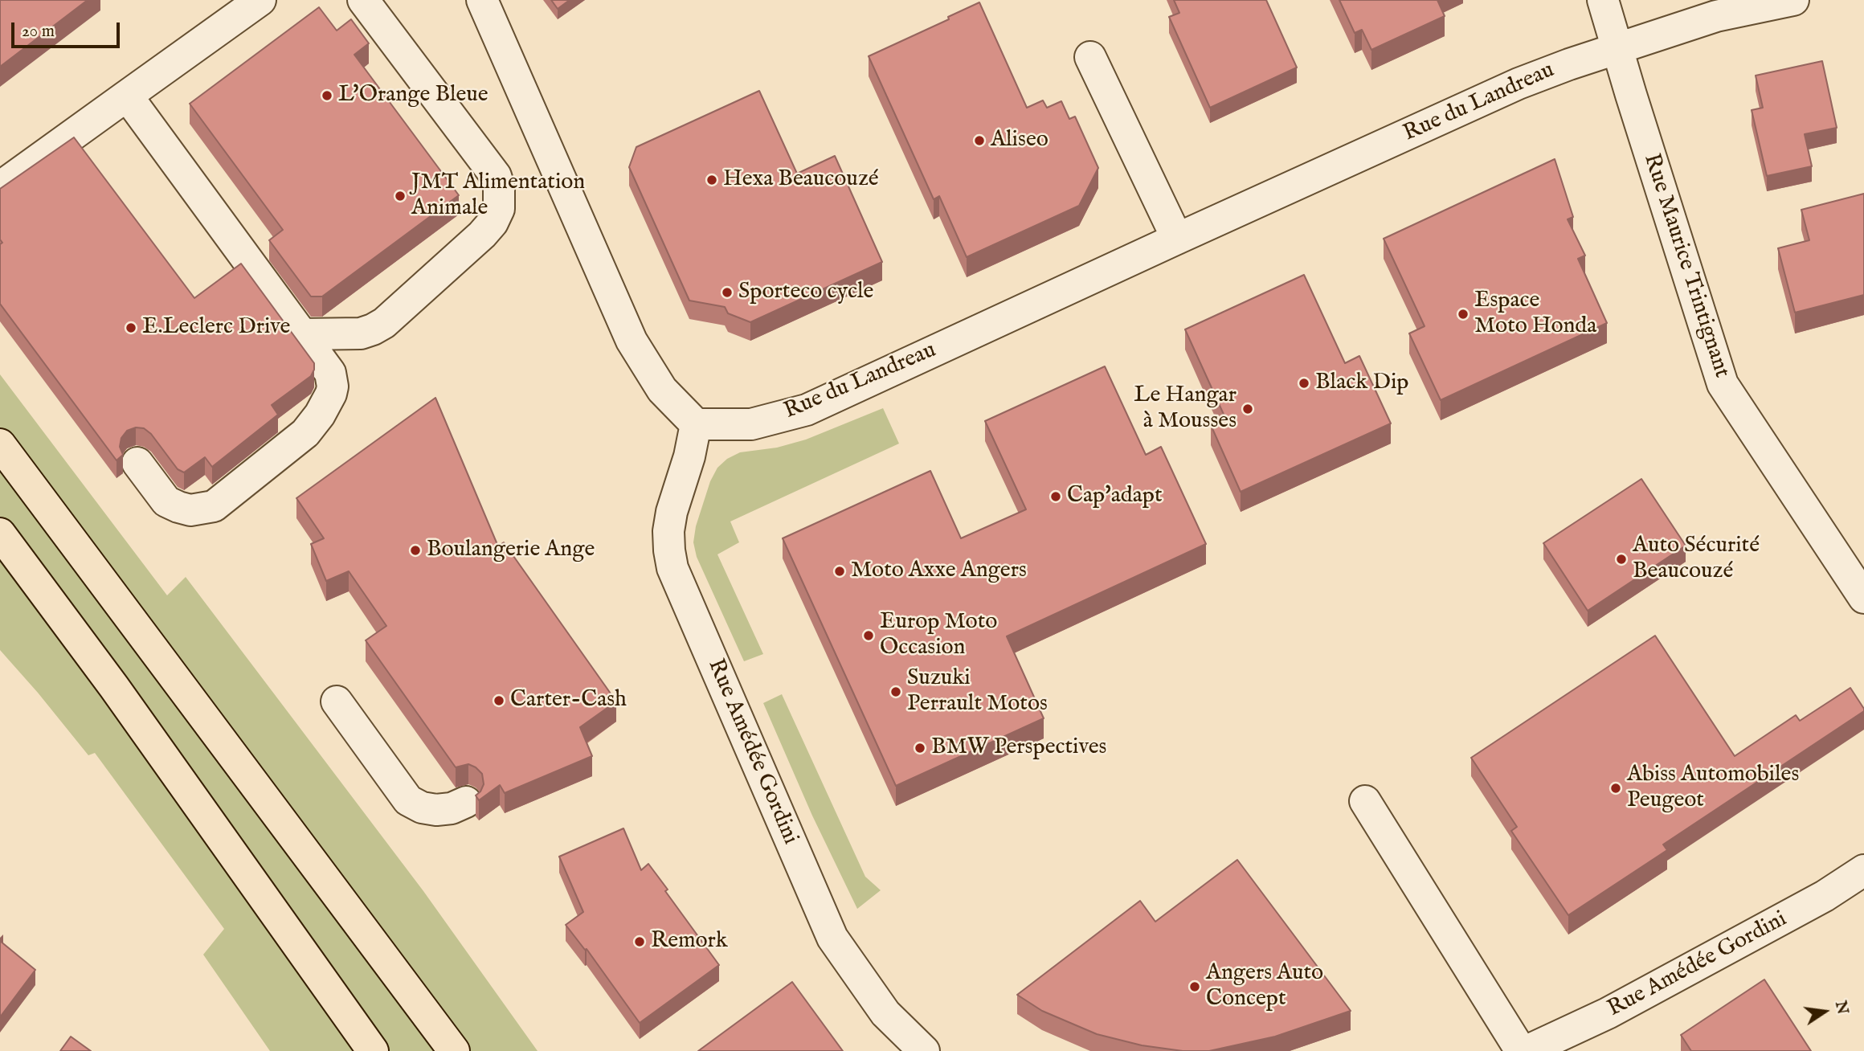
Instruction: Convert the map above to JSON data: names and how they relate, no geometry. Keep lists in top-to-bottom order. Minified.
{"streets":{"street":["Rue du Landreau","Rue Maurice Trintignant","Rue Amédée Gordini"]},"crossings":[["Rue du Landreau","Rue Maurice Trintignant"],["Rue du Landreau","Rue Amédée Gordini"]],"places":["L'Orange Bleue","Aliseo","Hexa Beaucouzé","JMT Alimentation Animale","Sporteco cycle","Espace Moto Honda","E.Leclerc Drive","Black Dip","Le Hangar à Mousses","Cap'adapt","Boulangerie Ange","Auto Sécurité Beaucouzé","Moto Axxe Angers","Europ Moto Occasion","Suzuki Perrault Motos","Carter-Cash","BMW Perspectives","Abiss Automobiles Peugeot","Remork","Angers Auto Concept"],"scale_bar":"20 m","north":"right"}
